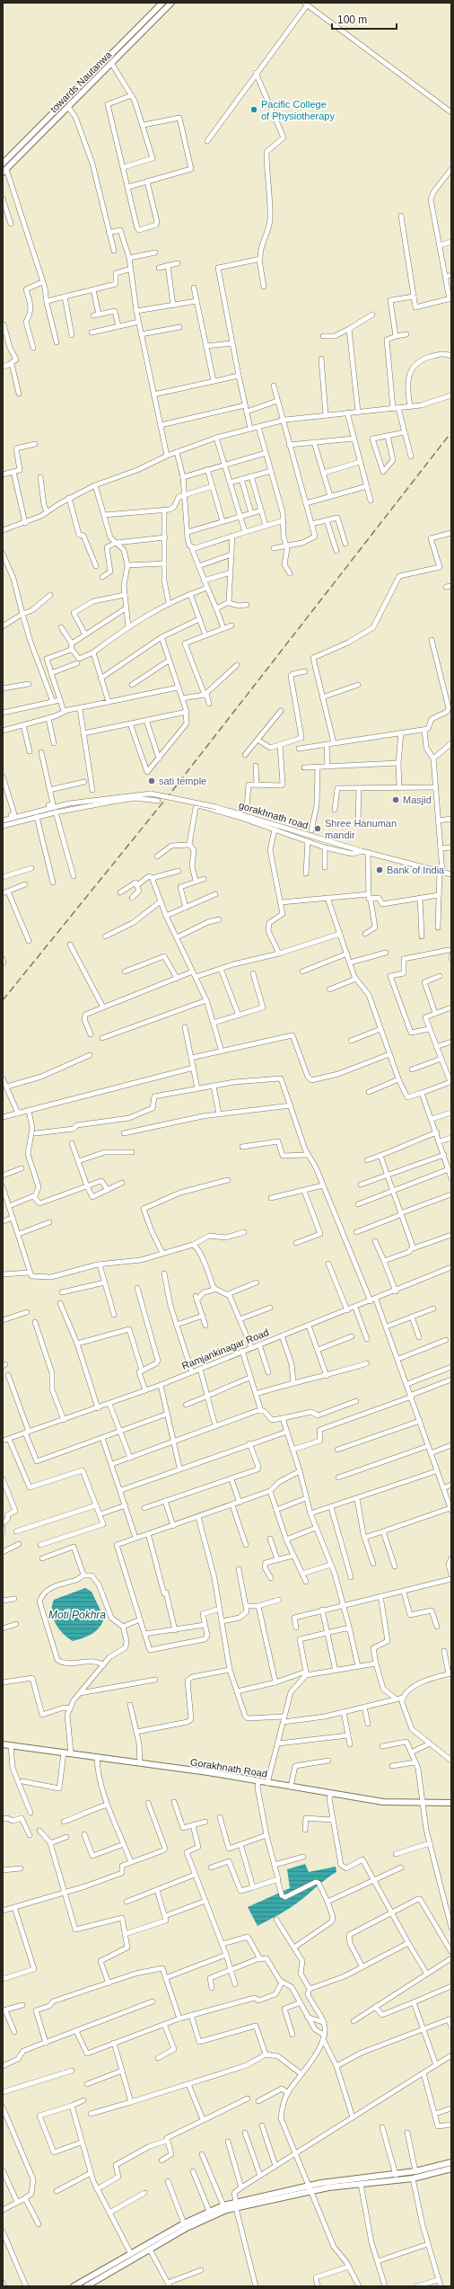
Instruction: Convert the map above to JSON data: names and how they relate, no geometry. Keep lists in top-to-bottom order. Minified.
{"streets":{"main road":["towards Nautanwa","Gorakhnath Road"],"street":["gorakhnath road","Ramjankinagar Road"]},"water":["Moti Pokhra"],"places":["Pacific College of Physiotherapy","sati temple","Masjid","Shree Hanuman mandir","Bank of India"],"scale_bar":"100 m"}
